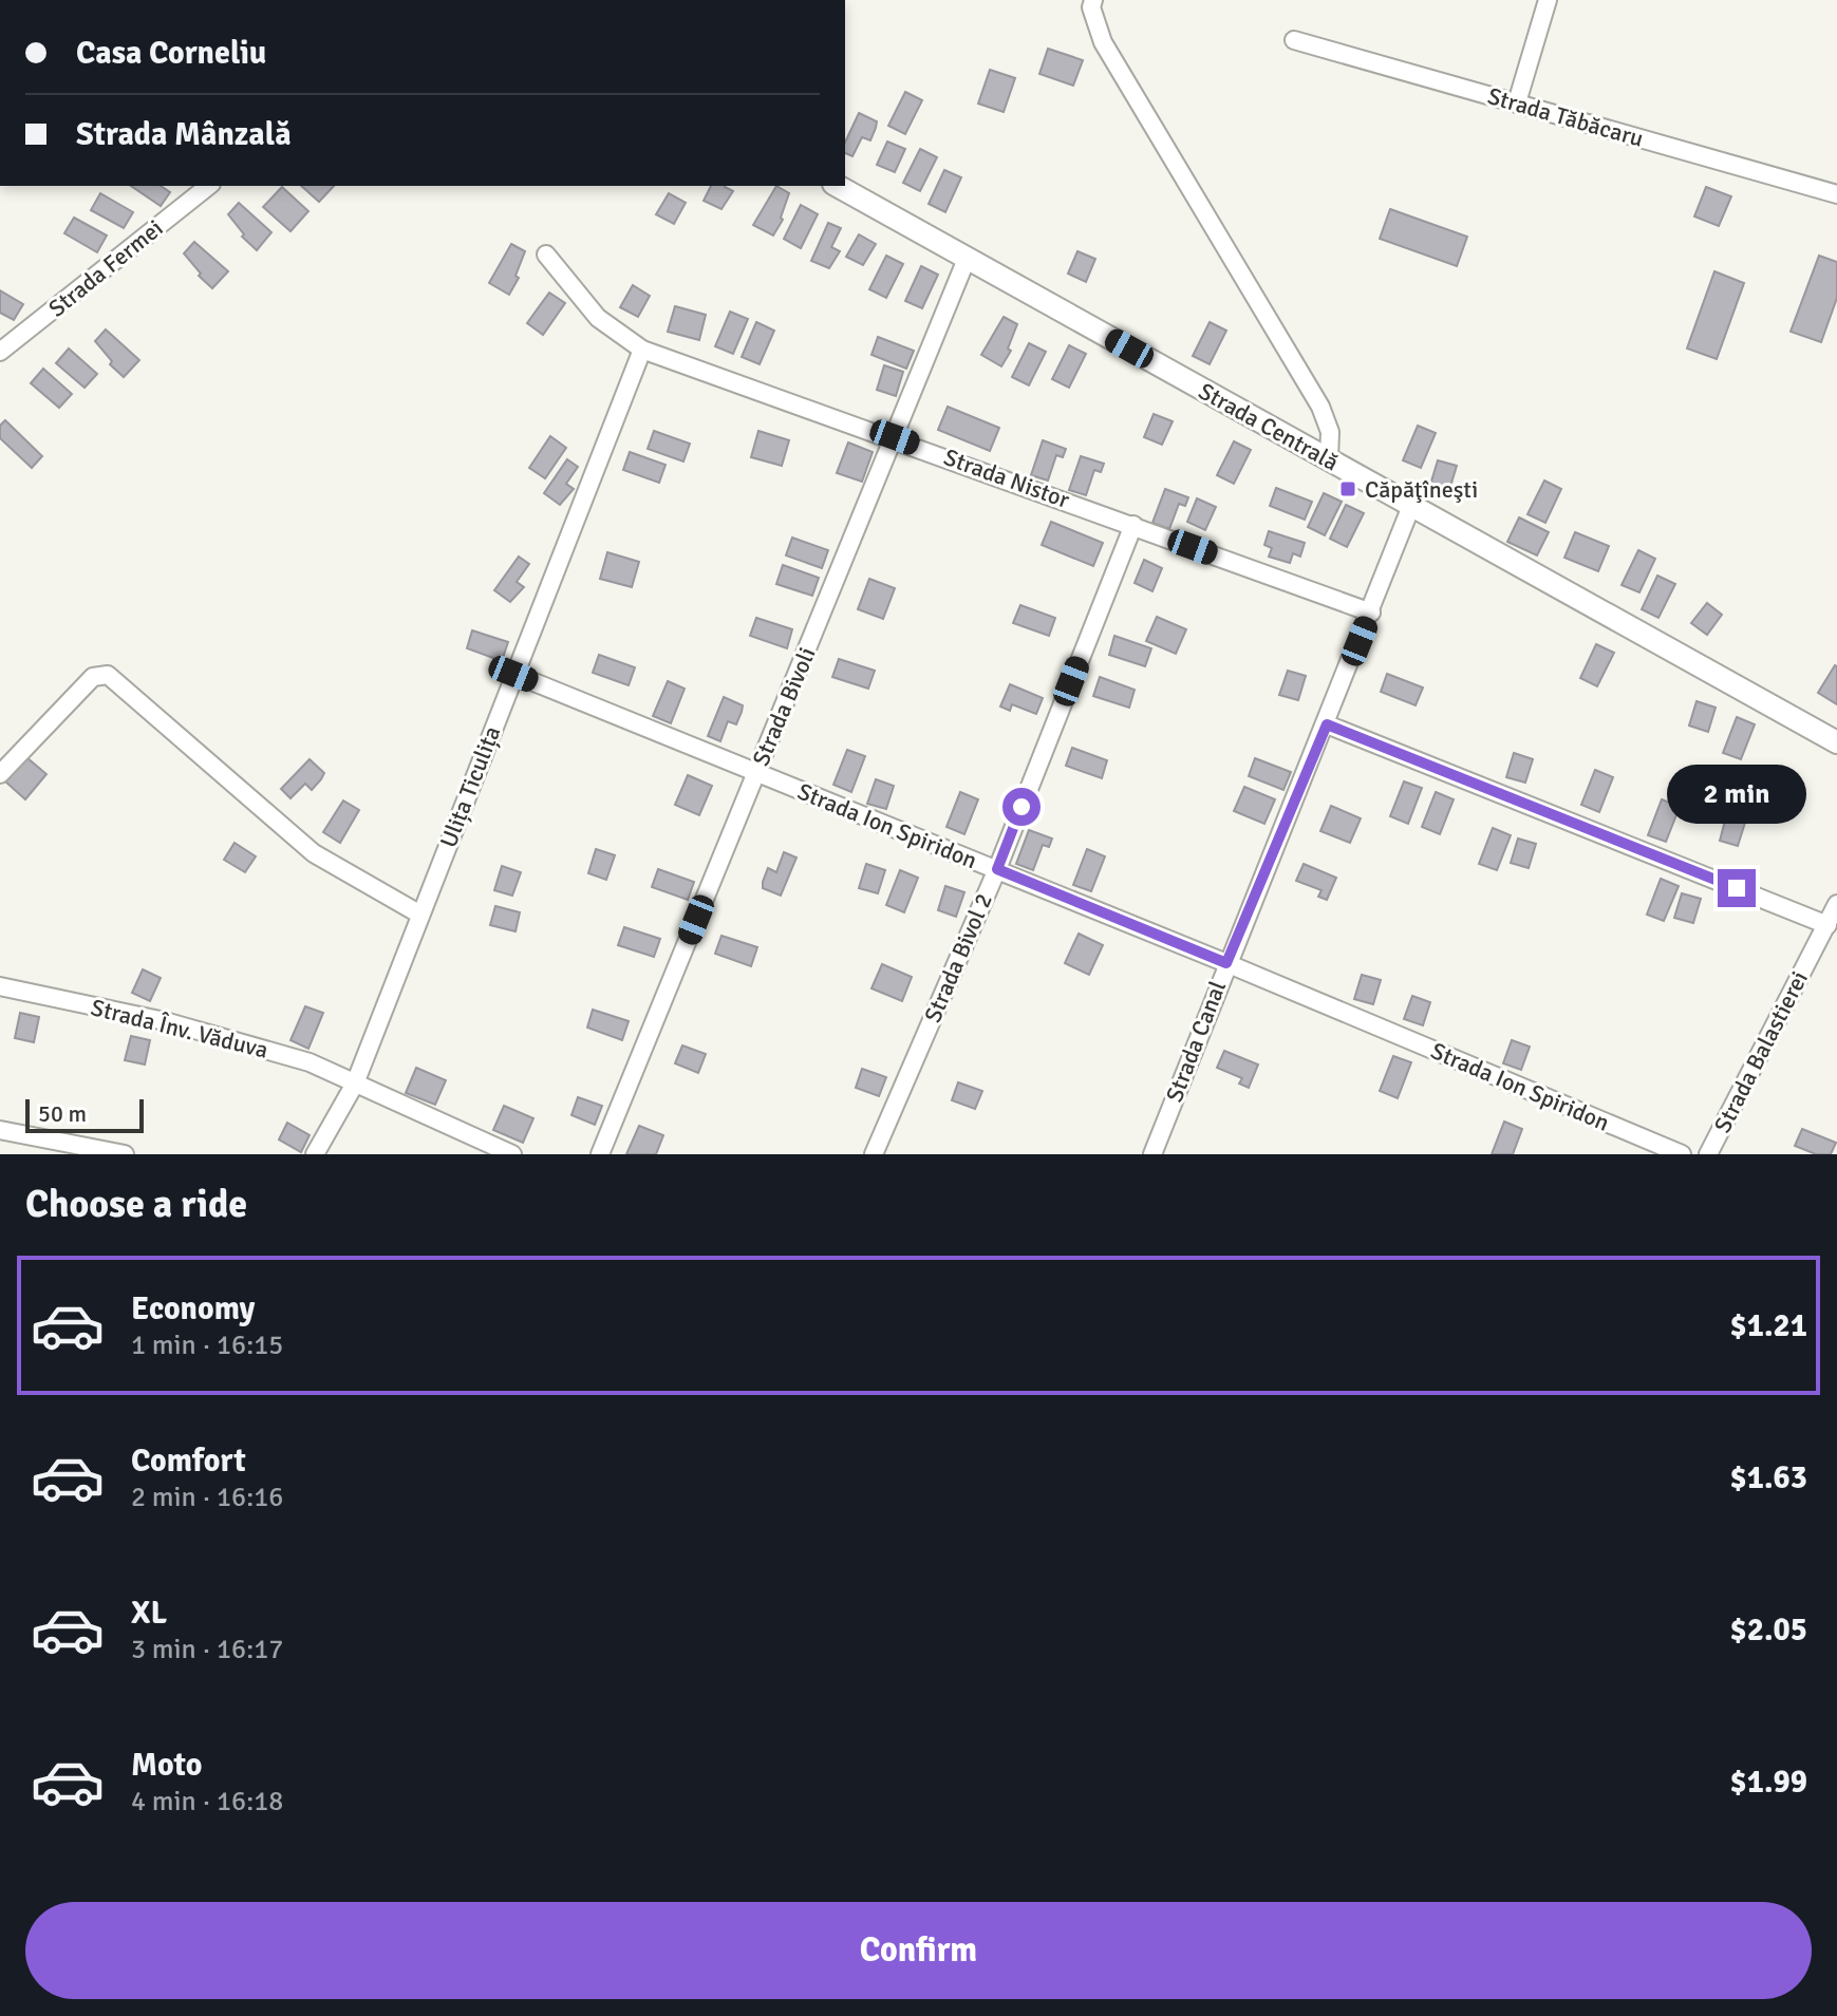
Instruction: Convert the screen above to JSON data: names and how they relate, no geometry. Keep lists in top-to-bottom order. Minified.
{"streets":{"main road":["Strada Centrală"],"street":["Strada Tăbăcaru","Strada Fermei","Strada Nistor","Strada Bivoli","Ulița Ticulița","Strada Ion Spiridon","Strada Bivol 2","Strada Înv. Văduva","Strada Canal","Strada Balastierei"]},"crossings":[["Strada Centrală","Strada Bivoli"],["Strada Centrală","Strada Canal"],["Strada Nistor","Strada Bivoli"],["Strada Nistor","Ulița Ticulița"],["Strada Nistor","Strada Bivol 2"],["Strada Nistor","Strada Canal"],["Strada Bivoli","Strada Ion Spiridon"],["Ulița Ticulița","Strada Ion Spiridon"],["Ulița Ticulița","Strada Înv. Văduva"],["Strada Ion Spiridon","Strada Bivol 2"],["Strada Ion Spiridon","Strada Canal"]],"places":{"transit":["Căpăţîneşti"]},"scale_bar":"50 m","page":{"banner":["Casa Corneliu","Strada Mânzală"],"bubble":"2 min","scale":"50 m","heading":"Choose a ride","list":[{"name":"Economy","note":"1 min · 16:15","value":"$1.21"},{"name":"Comfort","note":"2 min · 16:16","value":"$1.63"},{"name":"XL","note":"3 min · 16:17","value":"$2.05"},{"name":"Moto","note":"4 min · 16:18","value":"$1.99"}],"buttons":"Confirm"}}
